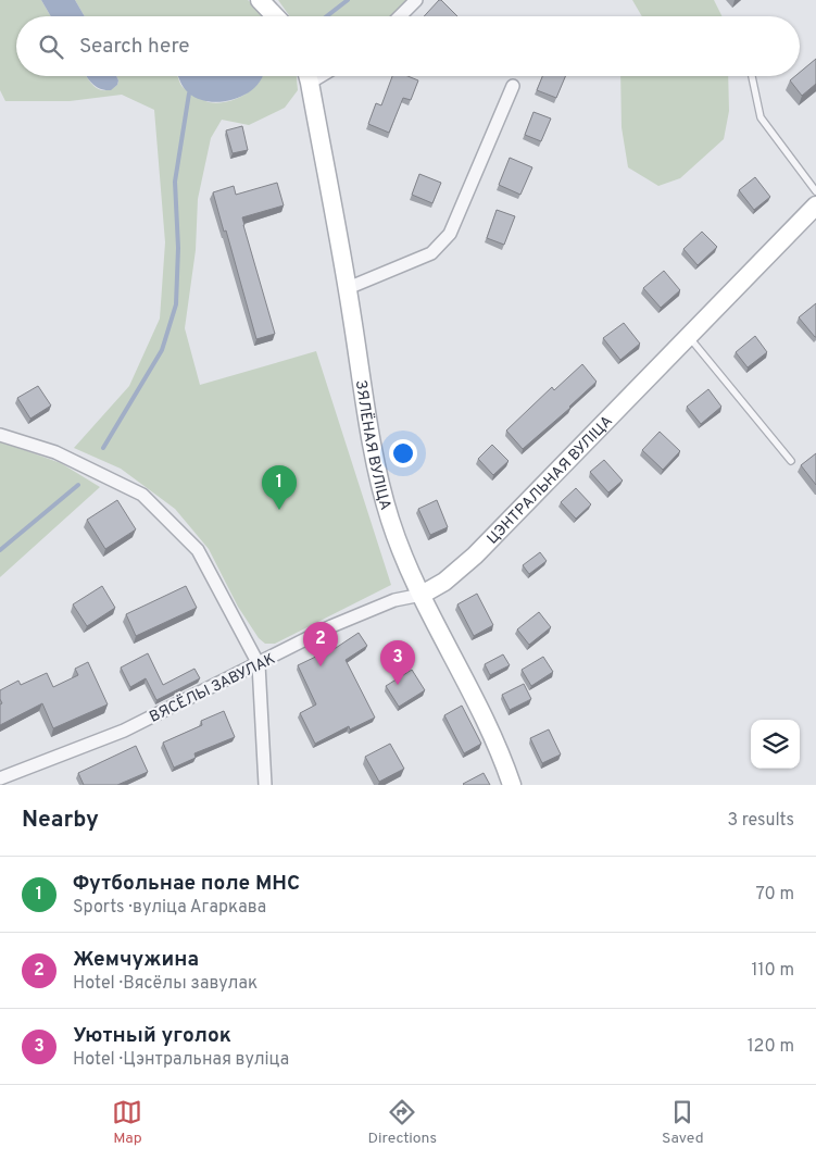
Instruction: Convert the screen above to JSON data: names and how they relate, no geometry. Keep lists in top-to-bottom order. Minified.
{"streets":{"street":["ЗЯЛЁНАЯ ВУЛІЦА","ЦЭНТРАЛЬНАЯ ВУЛІЦА","ВЯСЁЛЫ ЗАВУЛАК"]},"crossings":[["ЗЯЛЁНАЯ ВУЛІЦА","ЦЭНТРАЛЬНАЯ ВУЛІЦА"],["ЗЯЛЁНАЯ ВУЛІЦА","ВЯСЁЛЫ ЗАВУЛАК"],["ЦЭНТРАЛЬНАЯ ВУЛІЦА","ВЯСЁЛЫ ЗАВУЛАК"]],"page":{"search":"Search here","pins":["1","2","3"],"heading":["Nearby","3 results"],"list":[{"mark":"1","name":"Футбольнае поле МНС","note":"Sports · вуліца Агаркава","value":"70 m"},{"mark":"2","name":"Жемчужина","note":"Hotel · Вясёлы завулак","value":"110 m"},{"mark":"3","name":"Уютный уголок","note":"Hotel · Цэнтральная вуліца","value":"120 m"}],"nav":["Map","Directions","Saved"]}}
